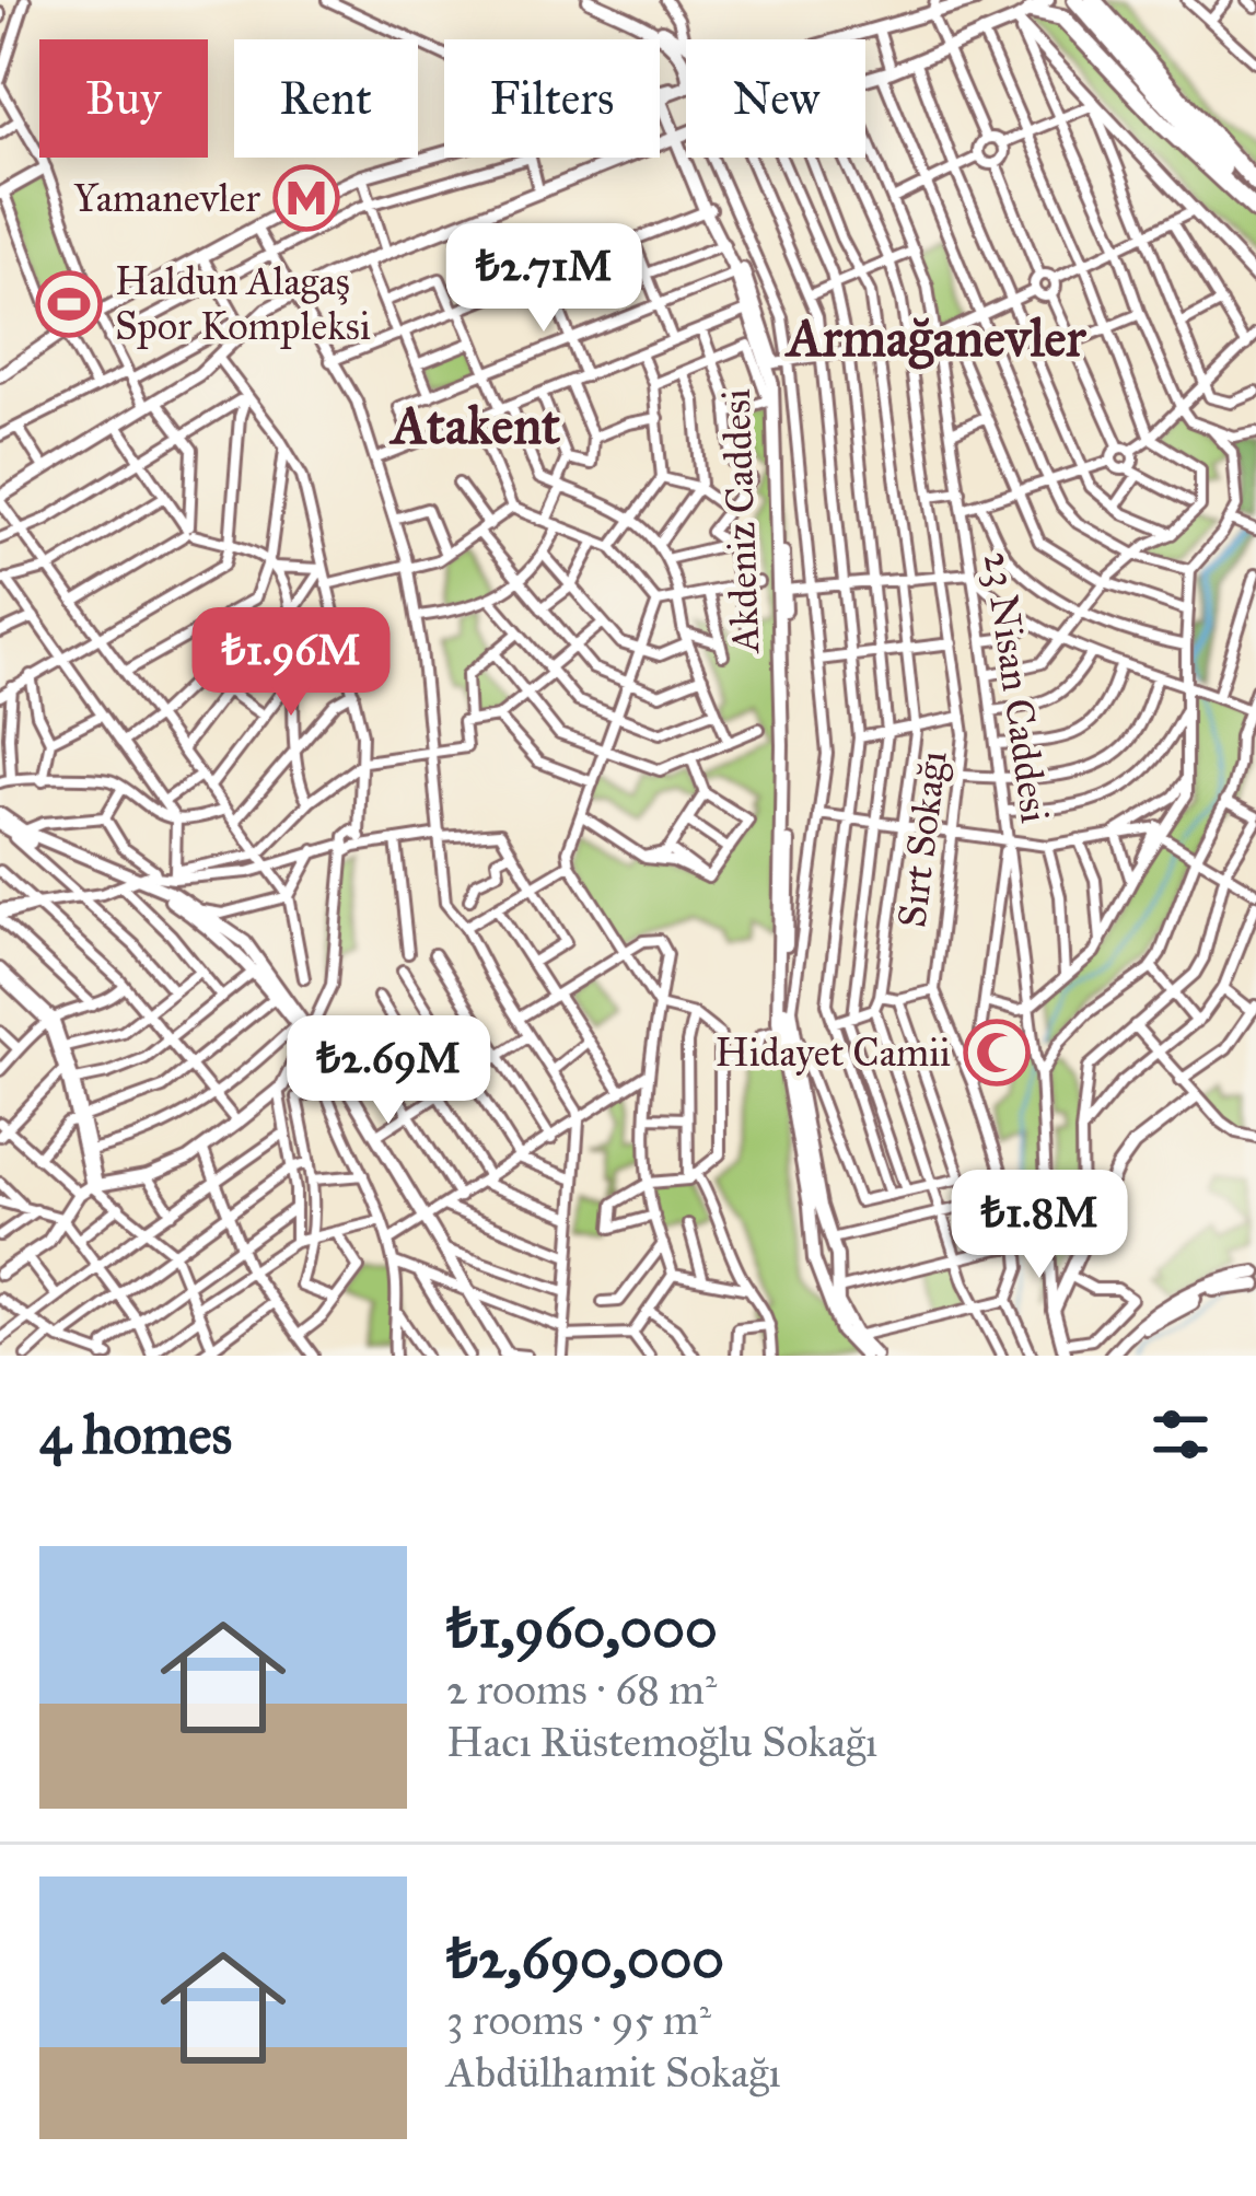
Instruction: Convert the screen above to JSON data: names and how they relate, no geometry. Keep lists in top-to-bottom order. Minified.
{"streets":{"main road":["Akdeniz Caddesi"],"street":["23 Nisan Caddesi","Sırt Sokağı"]},"districts":["Armağanevler","Atakent"],"places":{"metro station":["Yamanevler"],"sports":["Haldun Alagaş Spor Kompleksi"],"mosque":["Hidayet Camii"]},"page":{"chip":["Buy","Rent","Filters","New"],"price":["₺2.71M","₺1.96M","₺2.69M","₺1.8M"],"heading":"4 homes","list":[{"name":"₺1,960,000","note":"2 rooms · 68 m² · Hacı Rüstemoğlu Sokağı"},{"name":"₺2,690,000","note":"3 rooms · 95 m² · Abdülhamit Sokağı"}]}}
